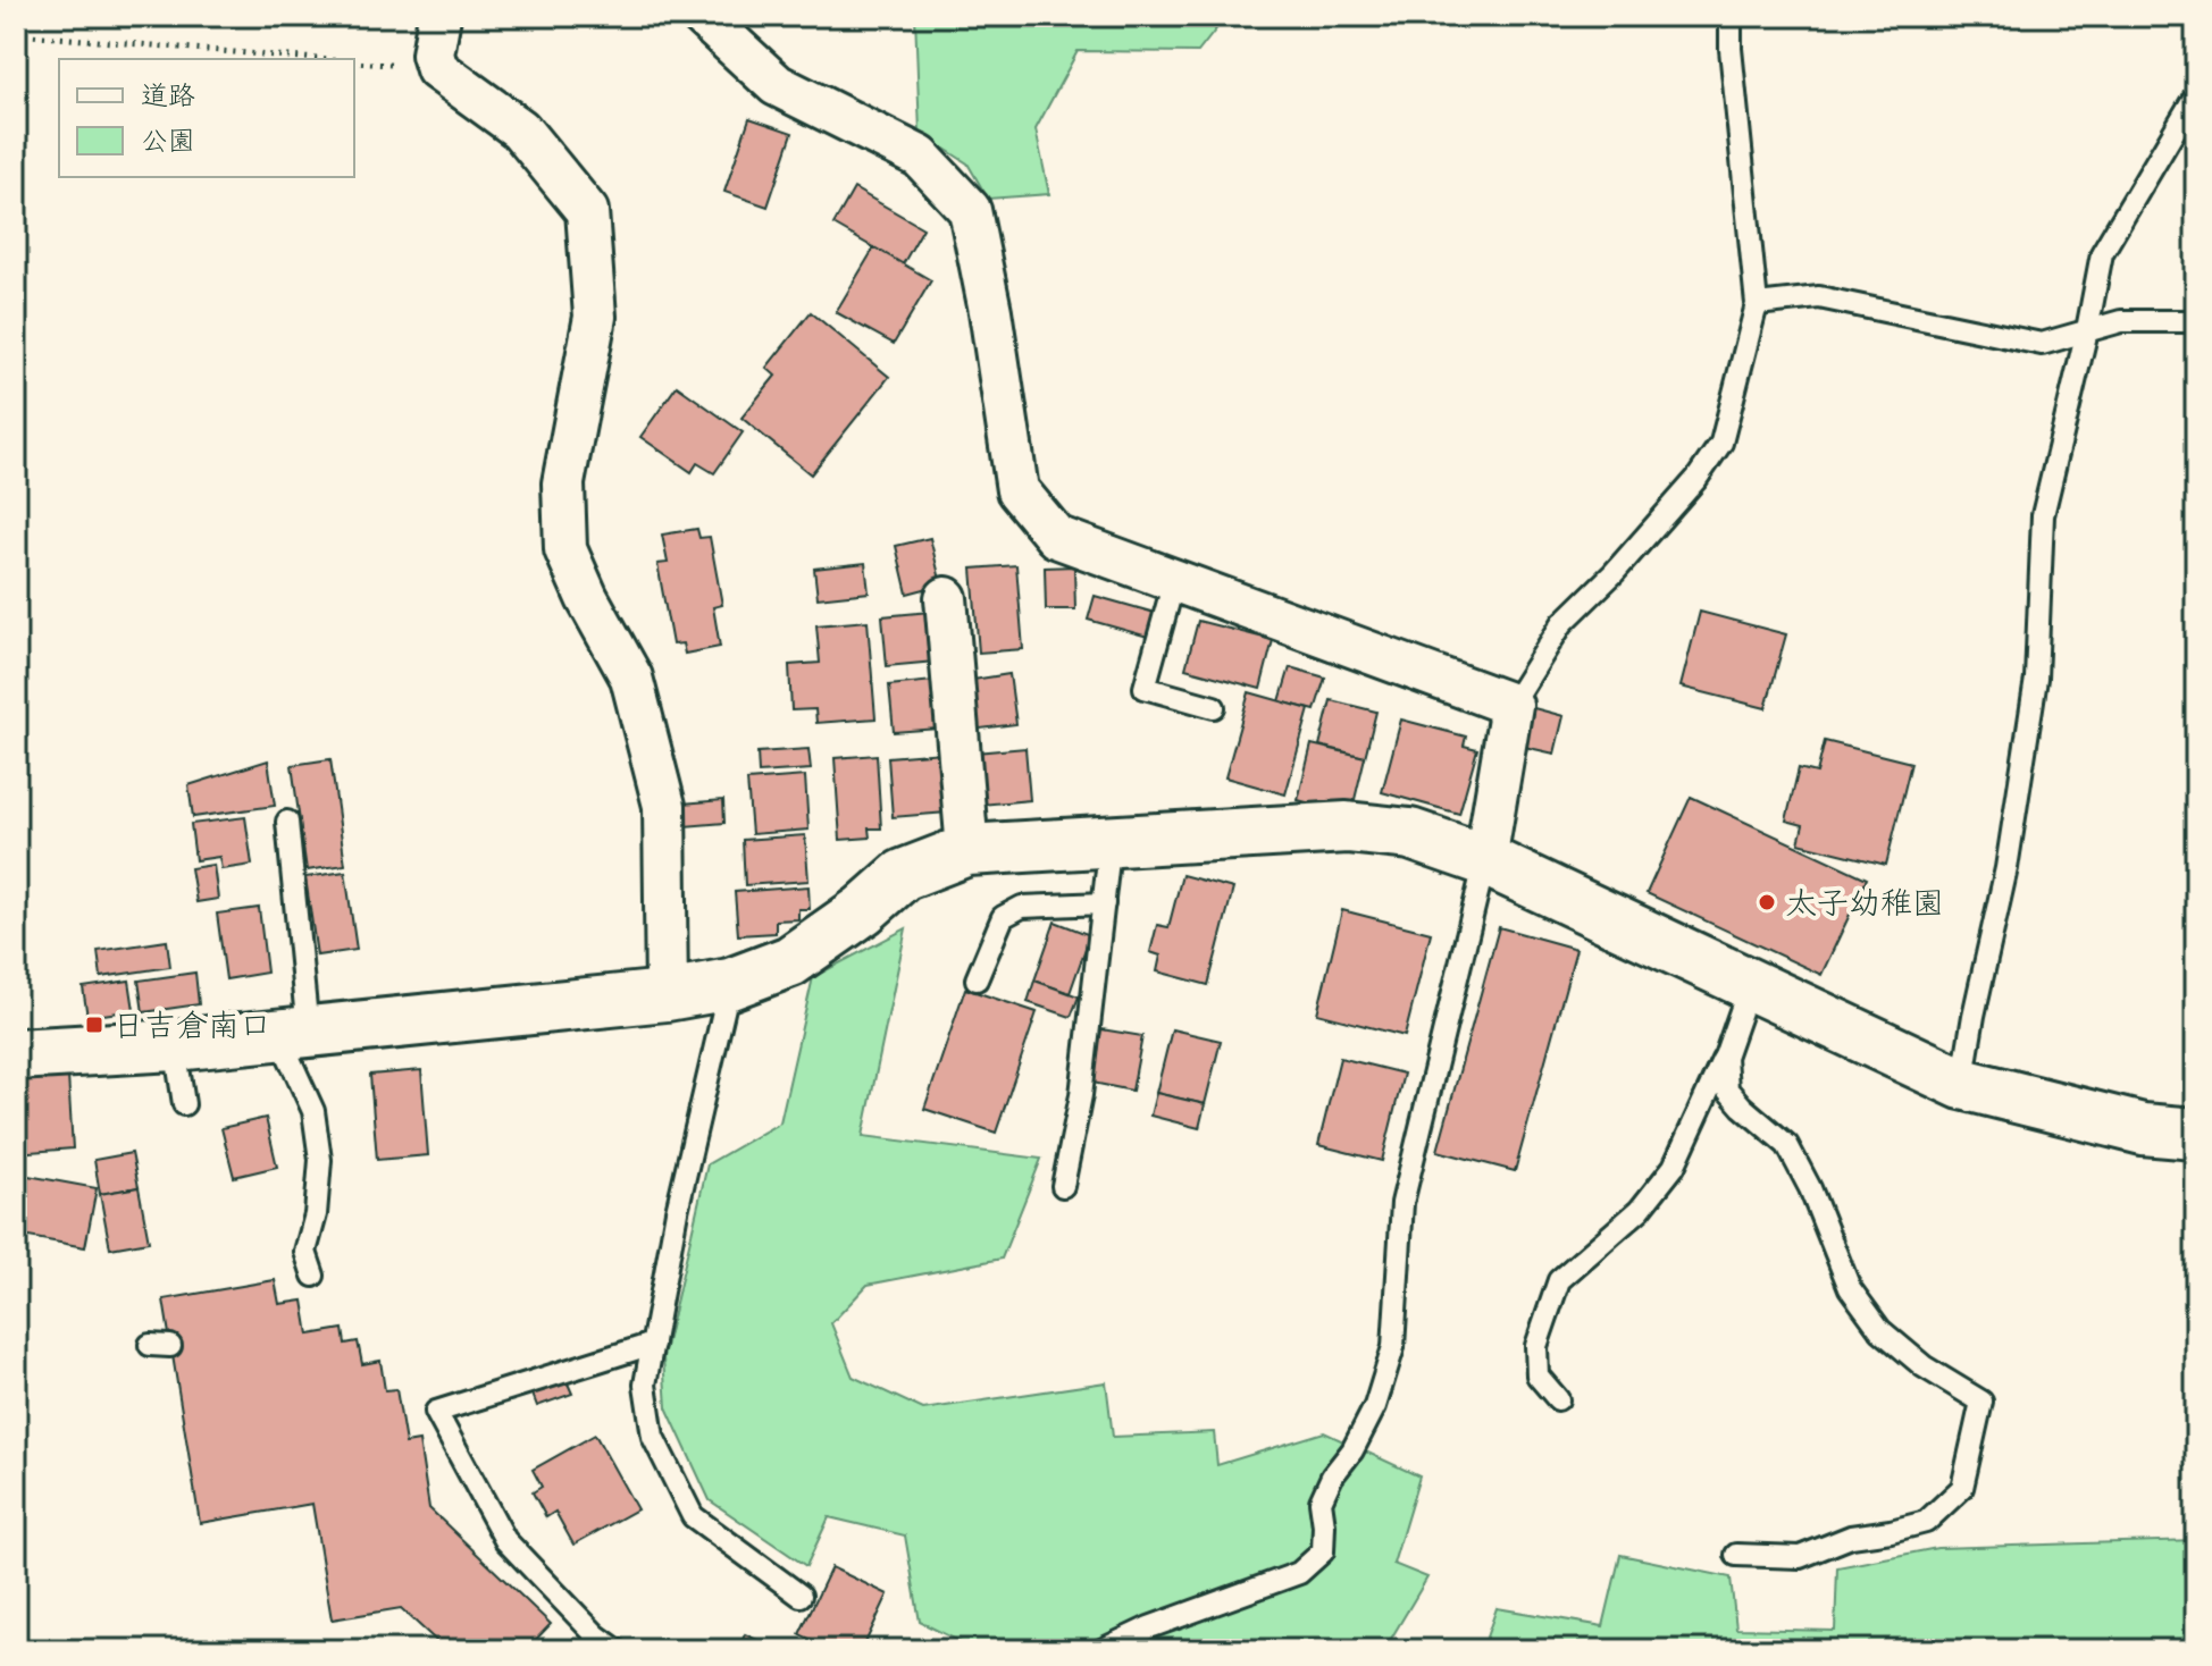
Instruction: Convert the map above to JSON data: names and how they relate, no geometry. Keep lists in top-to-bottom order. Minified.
{"places":{"other":["太子幼稚園"],"transit":["日吉倉南口"]},"legend":["道路","公園"]}
